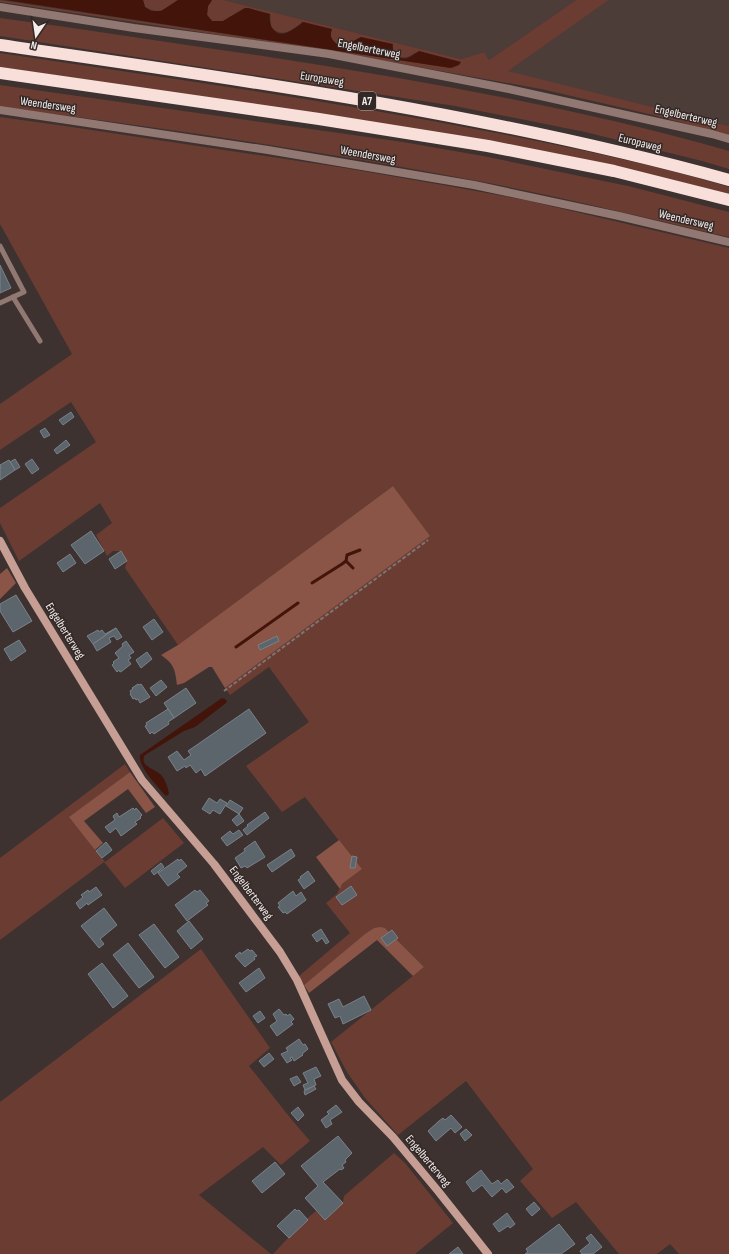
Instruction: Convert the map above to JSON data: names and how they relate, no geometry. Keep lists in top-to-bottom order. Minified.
{"streets":{"highway":["Europaweg","A7"],"street":["Engelberterweg","Weendersweg"]},"north":"bottom"}
